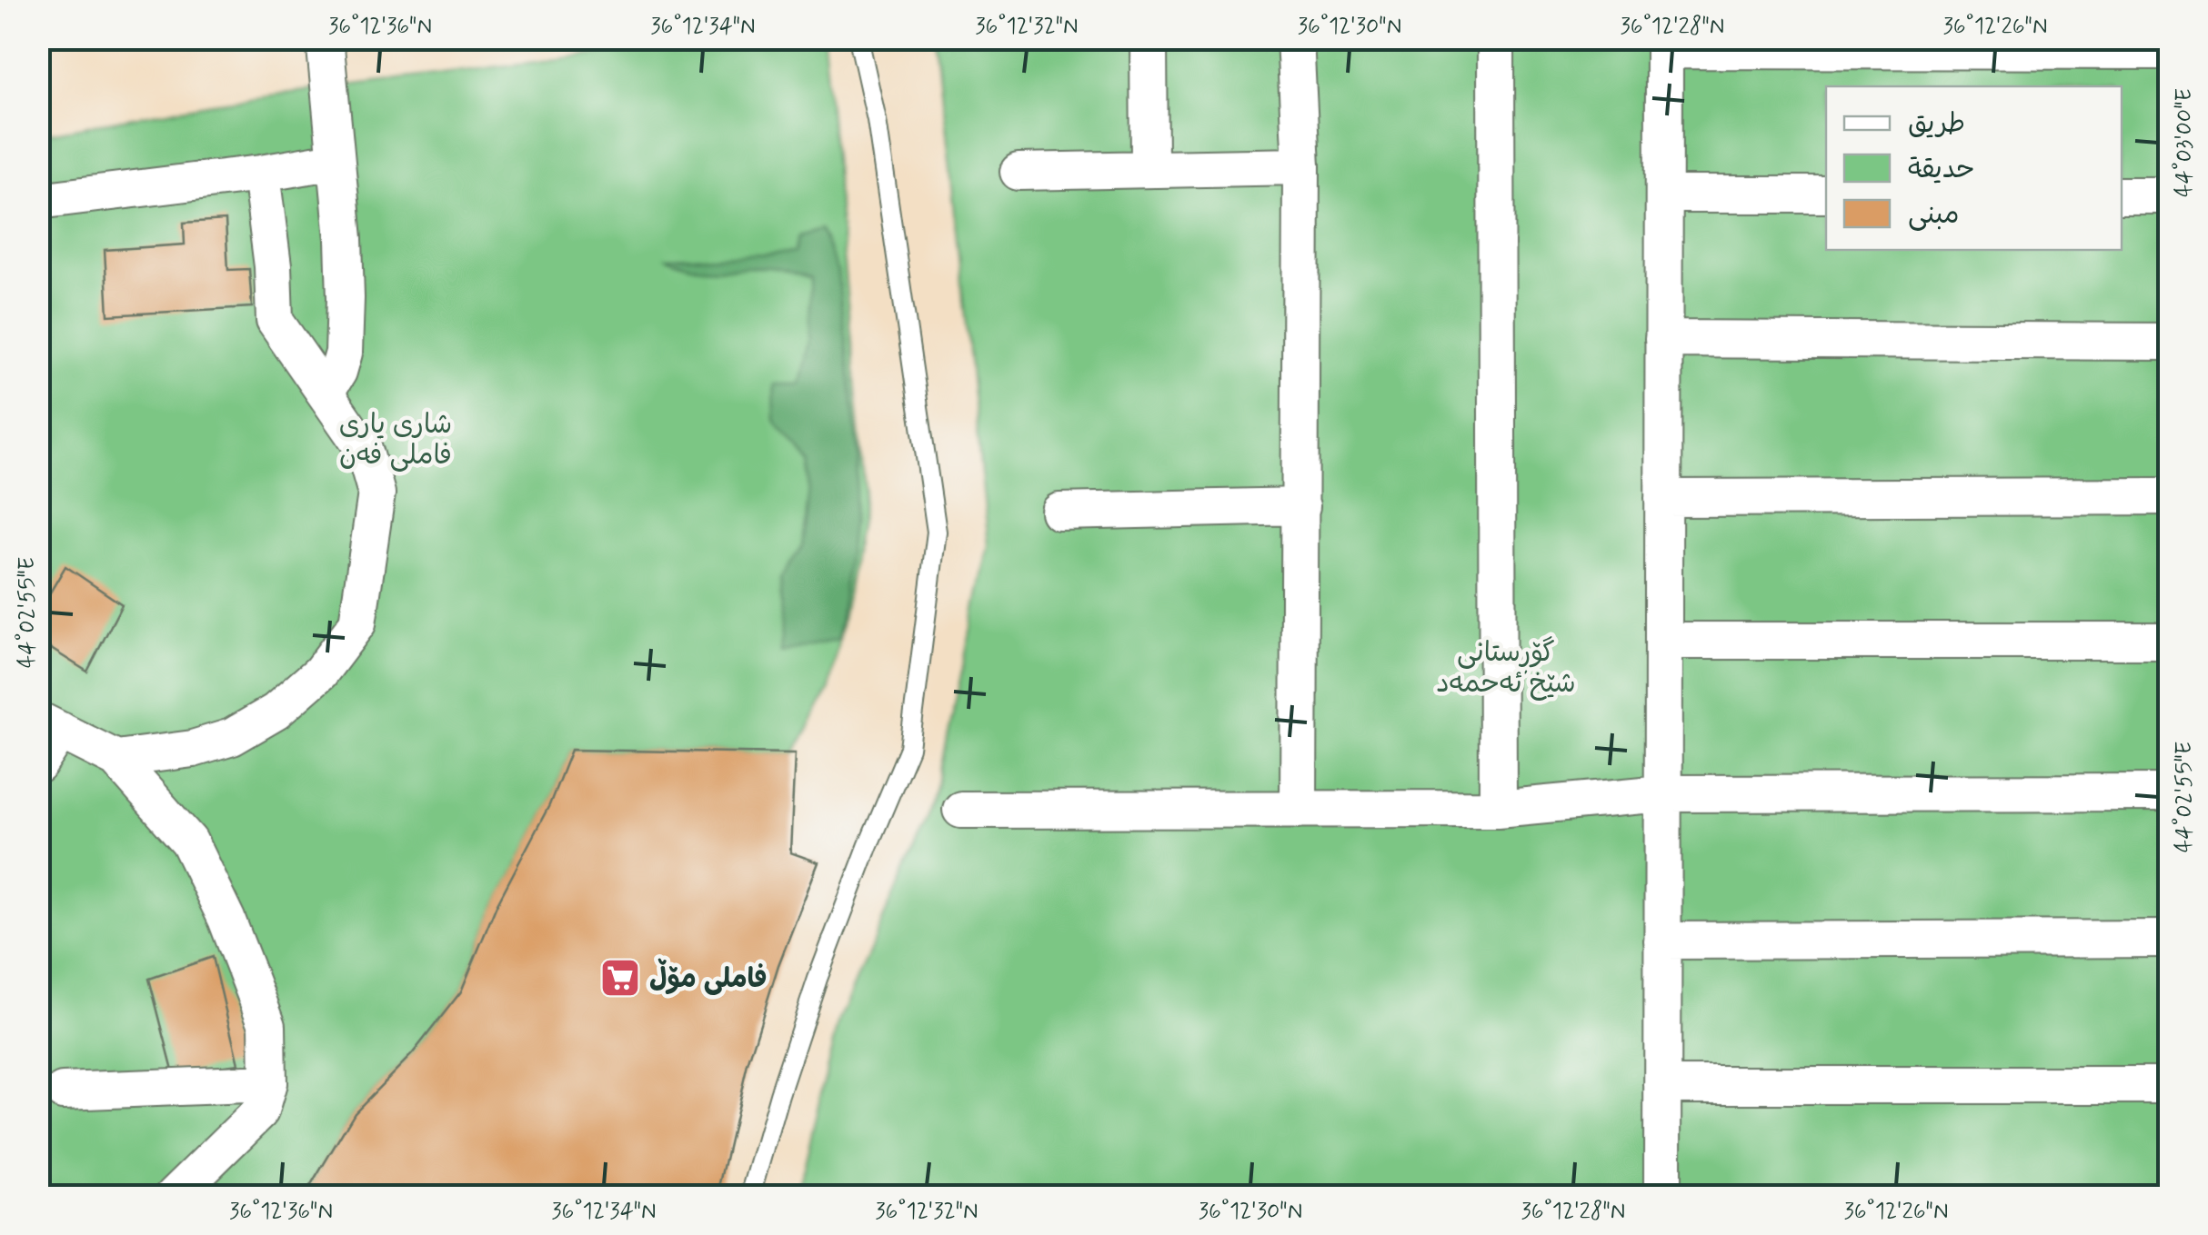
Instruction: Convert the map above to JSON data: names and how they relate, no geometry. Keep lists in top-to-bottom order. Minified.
{"parks":["شاری یاری فاملی فەن","گۆڕستانی شێخ ئەحمەد"],"places":{"supermarket":["فاملی مۆڵ"]},"legend":["طريق","حديقة","مبنى"],"coordinates":["36°12'36\"N","36°12'34\"N","36°12'32\"N","36°12'30\"N","36°12'28\"N","36°12'26\"N","44°03'00\"E","44°02'55\"E"]}
